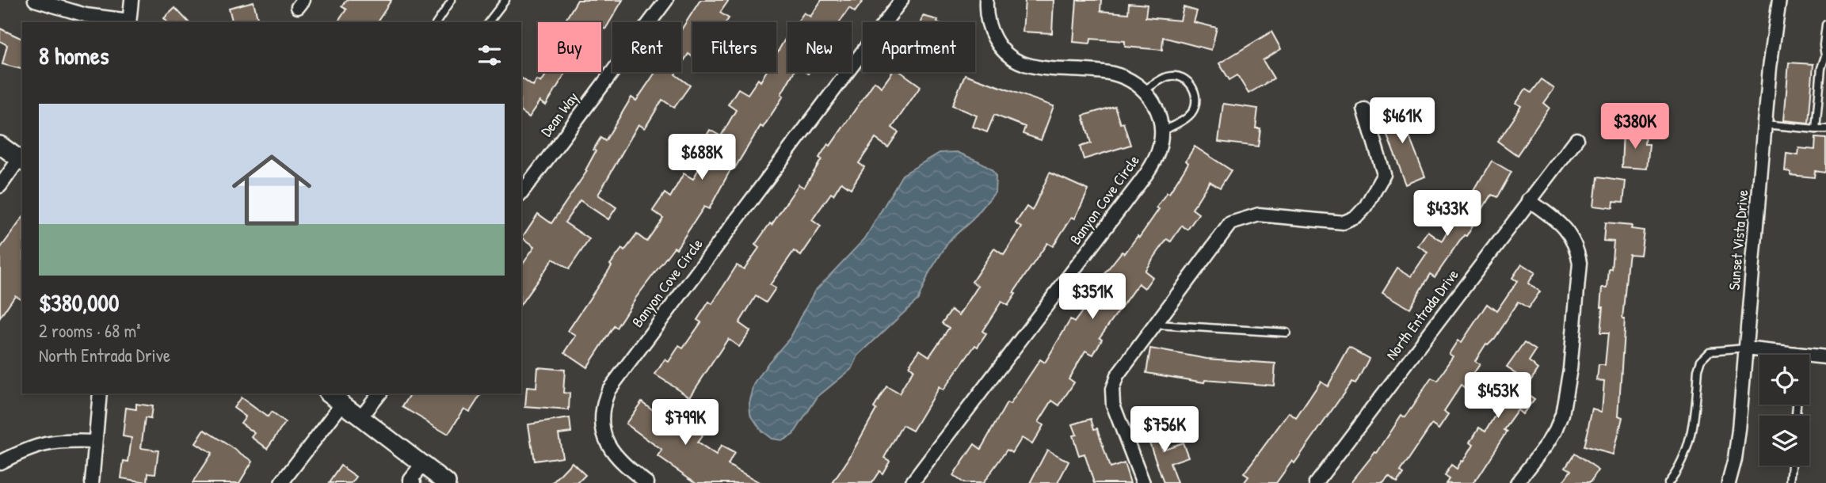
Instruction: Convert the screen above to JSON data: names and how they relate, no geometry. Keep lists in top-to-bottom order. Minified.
{"streets":{"street":["Dean Way","Banyon Cove Circle","Sunset Vista Drive","North Entrada Drive"]},"page":{"chip":["Buy","Rent","Filters","New","Apartment"],"heading":"8 homes","list":[{"name":"$380,000","note":"2 rooms · 68 m² · North Entrada Drive"}],"price":["$461K","$380K","$688K","$433K","$351K","$453K","$799K","$756K"]}}
